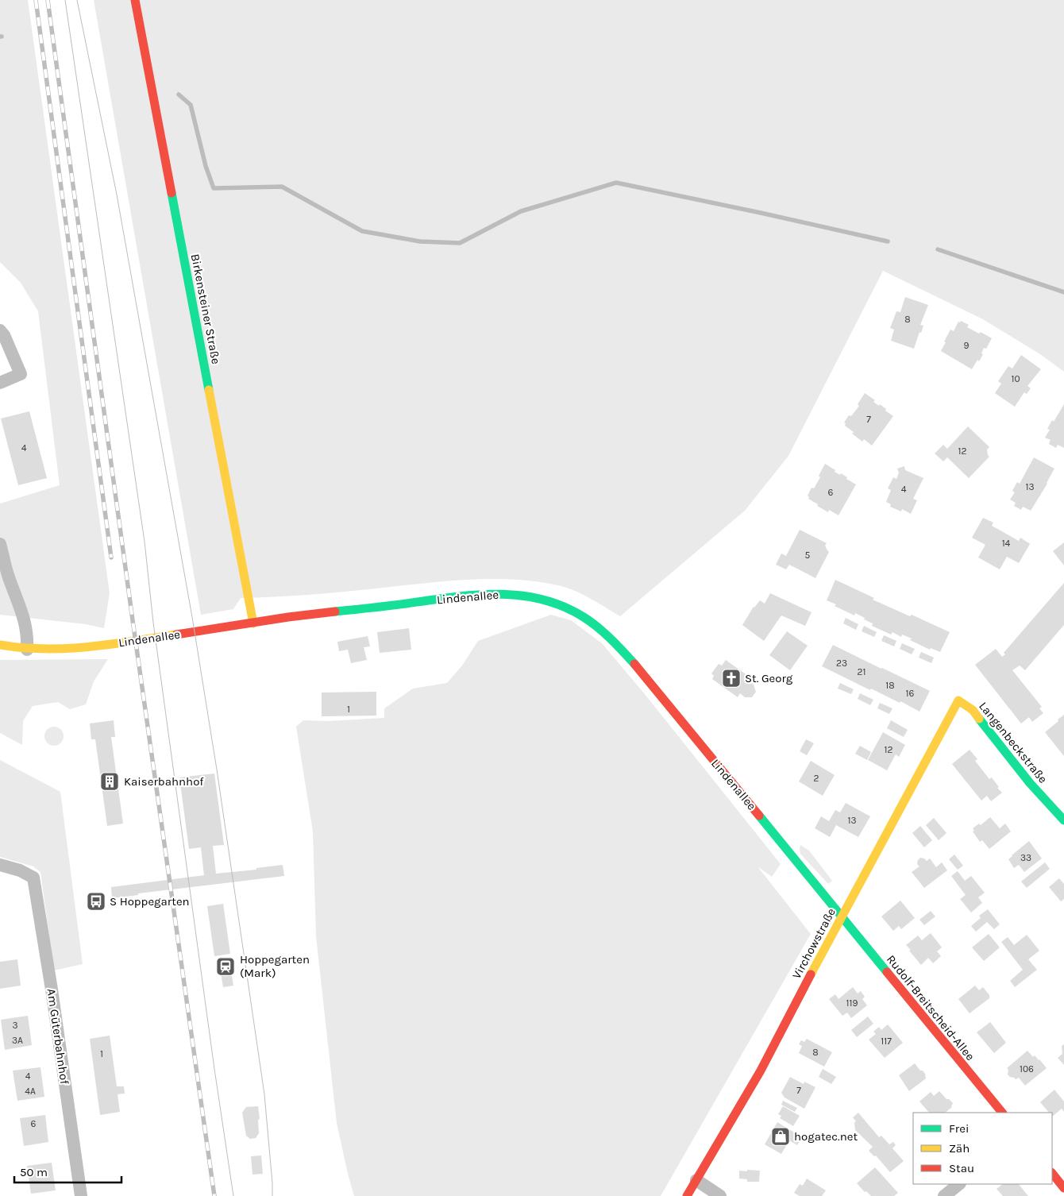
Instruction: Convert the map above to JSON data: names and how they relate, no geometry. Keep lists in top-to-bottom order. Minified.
{"streets":{"street":["Birkensteiner Straße","Lindenallee","Langenbeckstraße","Virchowstraße","Rudolf-Breitscheid-Allee","Am Güterbahnhof"]},"crossings":[["Birkensteiner Straße","Lindenallee"],["Lindenallee","Virchowstraße"],["Lindenallee","Rudolf-Breitscheid-Allee"],["Langenbeckstraße","Virchowstraße"],["Virchowstraße","Rudolf-Breitscheid-Allee"]],"places":{"church":["St. Georg"],"building":["Kaiserbahnhof"],"bus stop":["S Hoppegarten"],"station":["Hoppegarten (Mark)"],"shop":["hogatec.net"]},"house_numbers":["8","9","10","7","4","12","13","4","6","14","5","23","21","18","16","1","12","2","13","33","119","3","3A","117","8","1","106","4","7","4A","6"],"legend":["Frei","Zäh","Stau"],"scale_bar":"50 m"}
